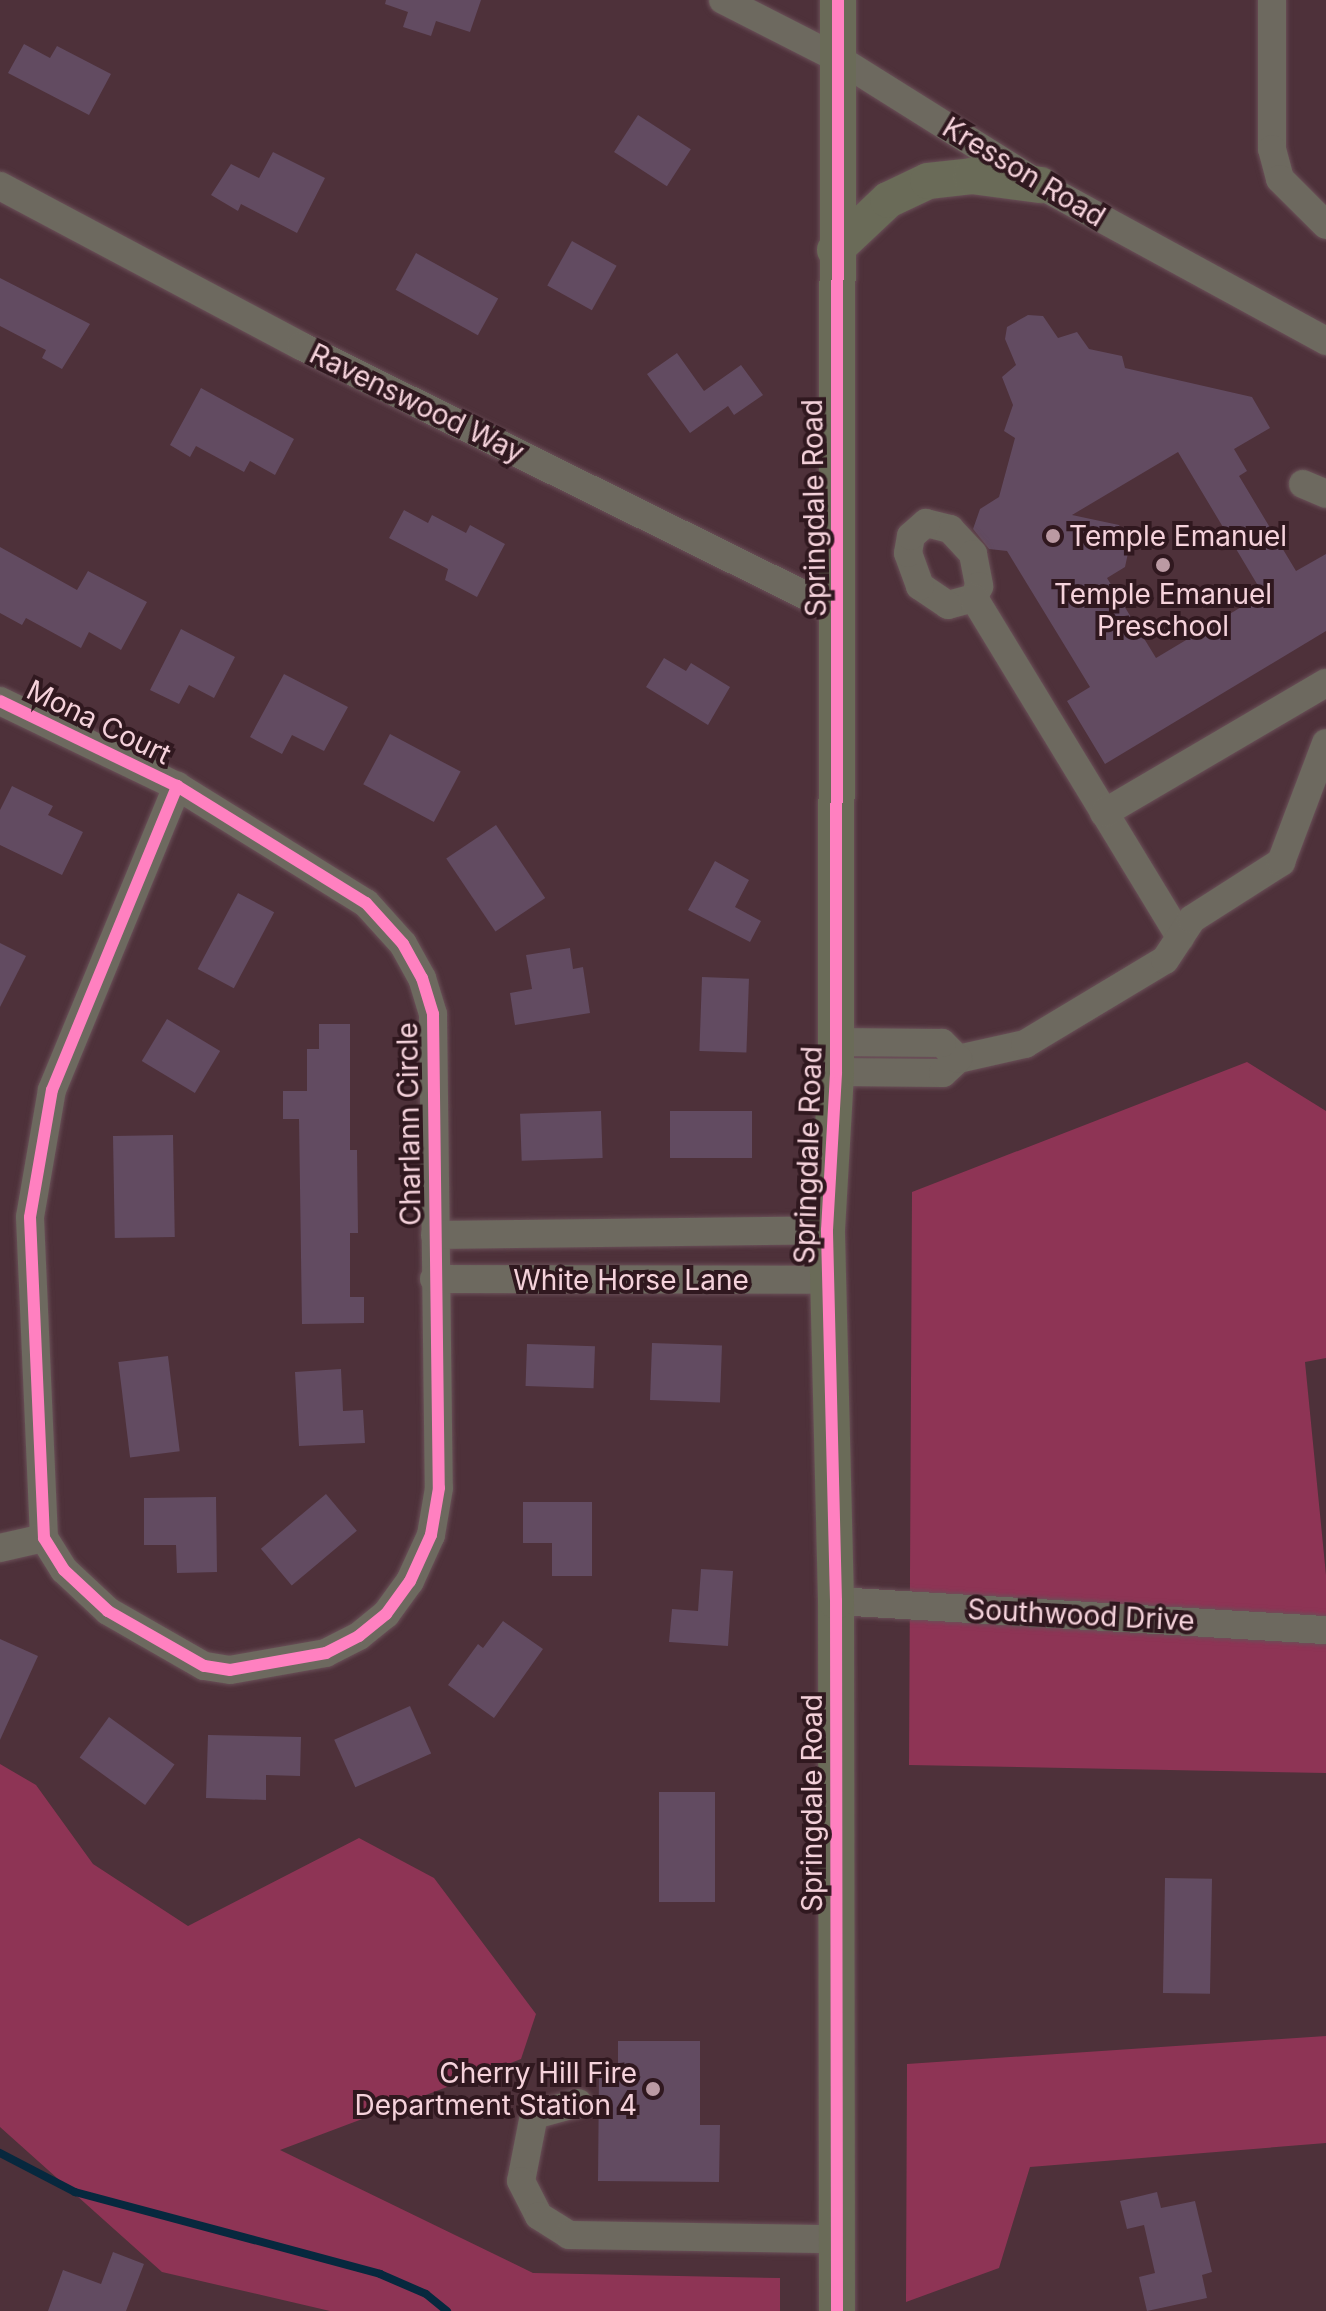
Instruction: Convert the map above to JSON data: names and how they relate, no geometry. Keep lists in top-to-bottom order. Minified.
{"streets":{"main road":["Springdale Road"],"street":["Kresson Road","Ravenswood Way","Mona Court","Charlann Circle","White Horse Lane","Southwood Drive"]},"crossings":[["Kresson Road","Springdale Road"],["Ravenswood Way","Springdale Road"],["Springdale Road","White Horse Lane"],["Springdale Road","Southwood Drive"],["Mona Court","Charlann Circle"],["Charlann Circle","White Horse Lane"]],"places":["Temple Emanuel","Temple Emanuel Preschool","Cherry Hill Fire Department Station 4"]}
